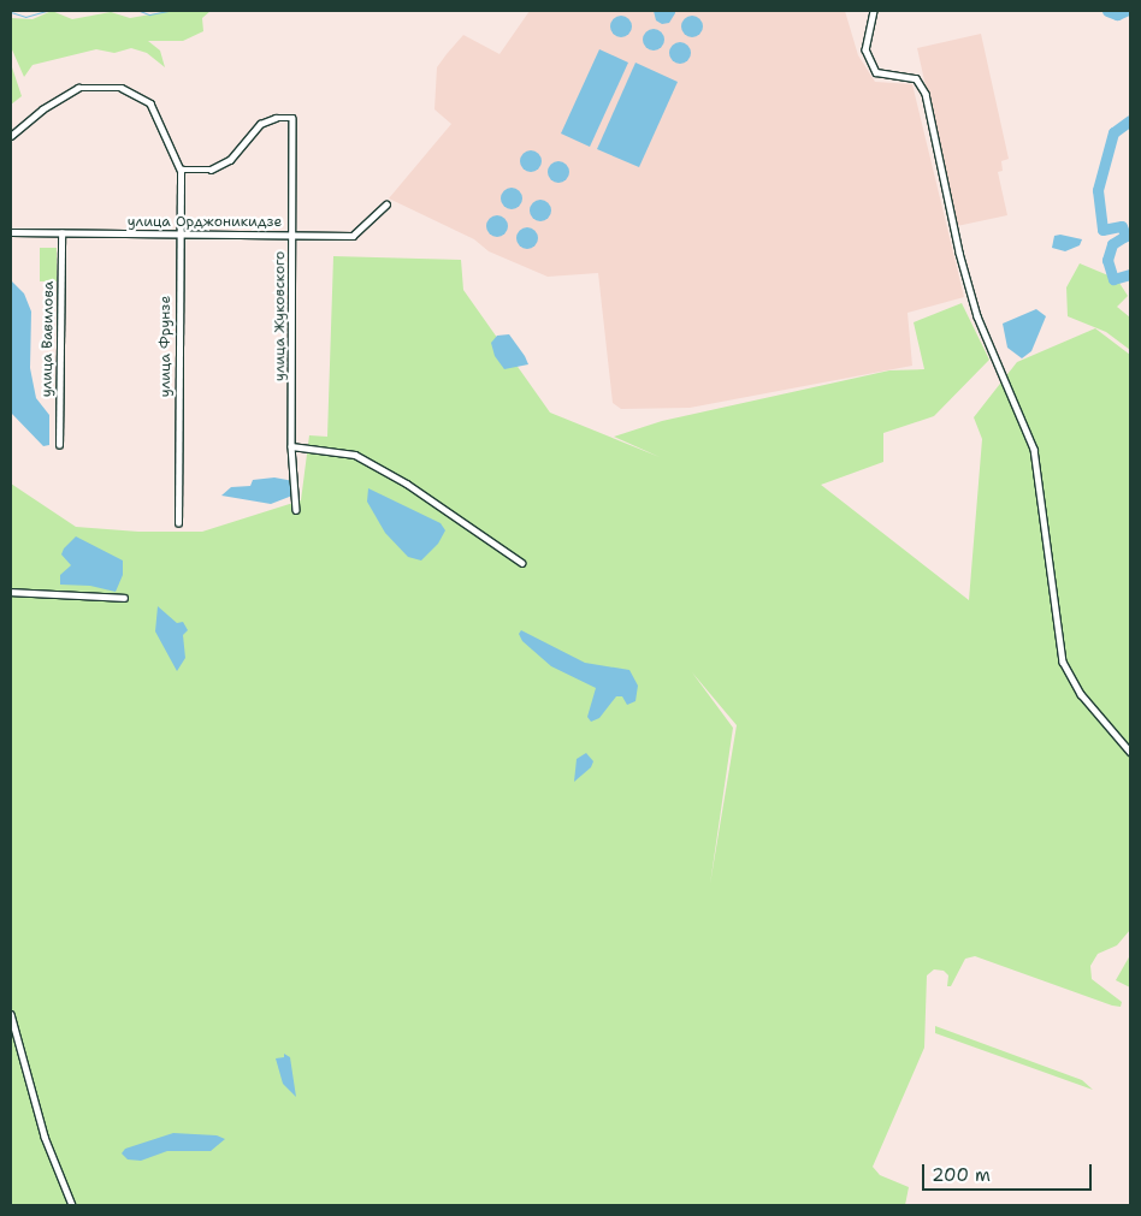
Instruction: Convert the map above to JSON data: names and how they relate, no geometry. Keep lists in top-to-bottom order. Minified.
{"streets":{"street":["улица Орджоникидзе","улица Жуковского","улица Вавилова","улица Фрунзе"]},"crossings":[["улица Орджоникидзе","улица Жуковского"],["улица Орджоникидзе","улица Вавилова"],["улица Орджоникидзе","улица Фрунзе"],["улица Жуковского","улица Фрунзе"]],"scale_bar":"200 m"}
